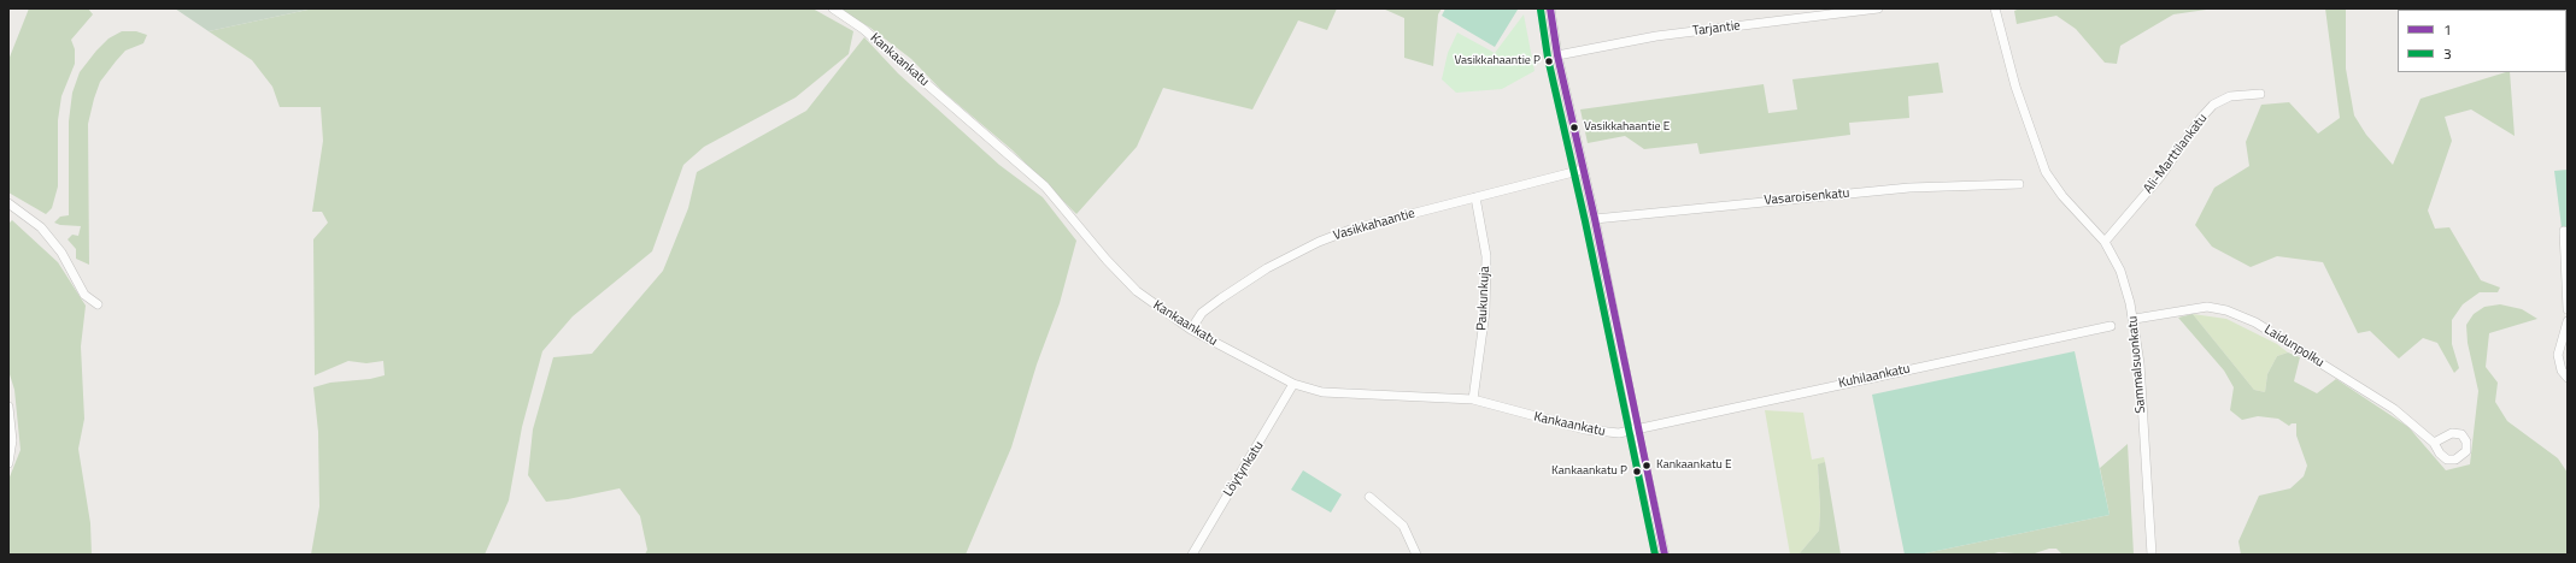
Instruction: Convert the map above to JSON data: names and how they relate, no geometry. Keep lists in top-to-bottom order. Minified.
{"streets":{"street":["Tarjantie","Kankaankatu","Ali-Marttilankatu","Vasaroisenkatu","Vasikkahaantie","Paukunkuja","Laidunpolku","Sammalsuonkatu","Kuhilaankatu","Löytynkatu"]},"crossings":[["Kankaankatu","Vasikkahaantie"],["Kankaankatu","Paukunkuja"],["Kankaankatu","Kuhilaankatu"],["Kankaankatu","Löytynkatu"],["Ali-Marttilankatu","Sammalsuonkatu"],["Vasikkahaantie","Paukunkuja"],["Laidunpolku","Sammalsuonkatu"]],"places":["Vasikkahaantie P","Vasikkahaantie E","Kankaankatu E","Kankaankatu P"],"lines":["transit line 1","transit line 3"],"legend":["1","3"]}
